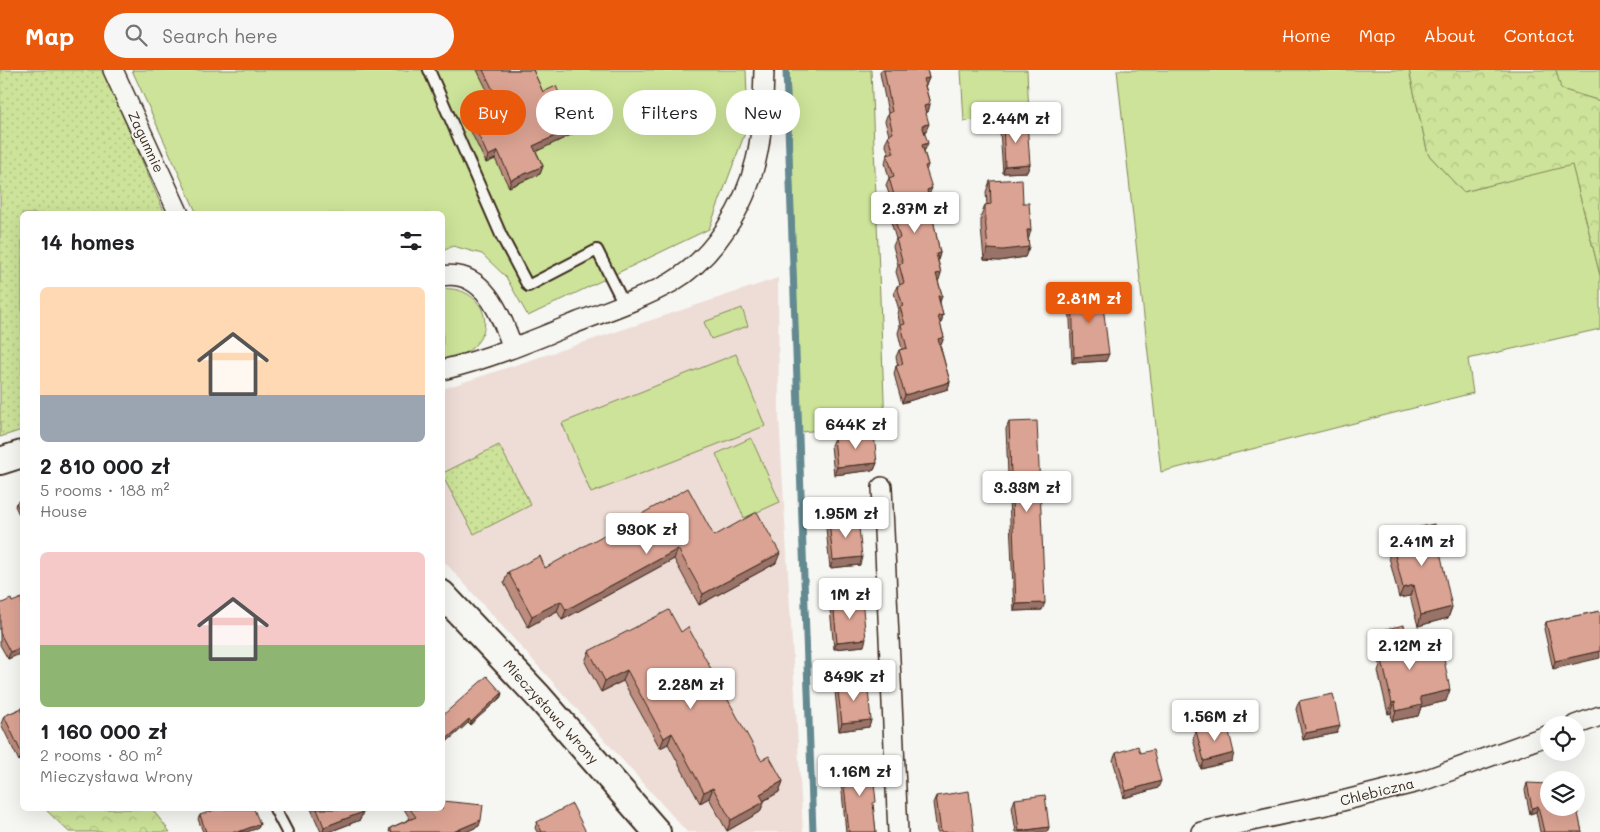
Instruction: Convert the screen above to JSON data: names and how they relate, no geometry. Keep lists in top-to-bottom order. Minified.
{"streets":{"street":["Zagumnie","Mieczysława Wrony","Chlebiczna"]},"page":{"header":"Map","search":"Search here","nav":["Home","Map","About","Contact"],"chip":["Buy","Rent","Filters","New"],"price":["2.44M zł","2.37M zł","2.81M zł","644K zł","3.33M zł","1.95M zł","930K zł","2.41M zł","1M zł","2.12M zł","849K zł","2.28M zł","1.56M zł","1.16M zł"],"heading":"14 homes","list":[{"name":"2 810 000 zł","note":"5 rooms · 188 m² · House"},{"name":"1 160 000 zł","note":"2 rooms · 80 m² · Mieczysława Wrony"}]}}
